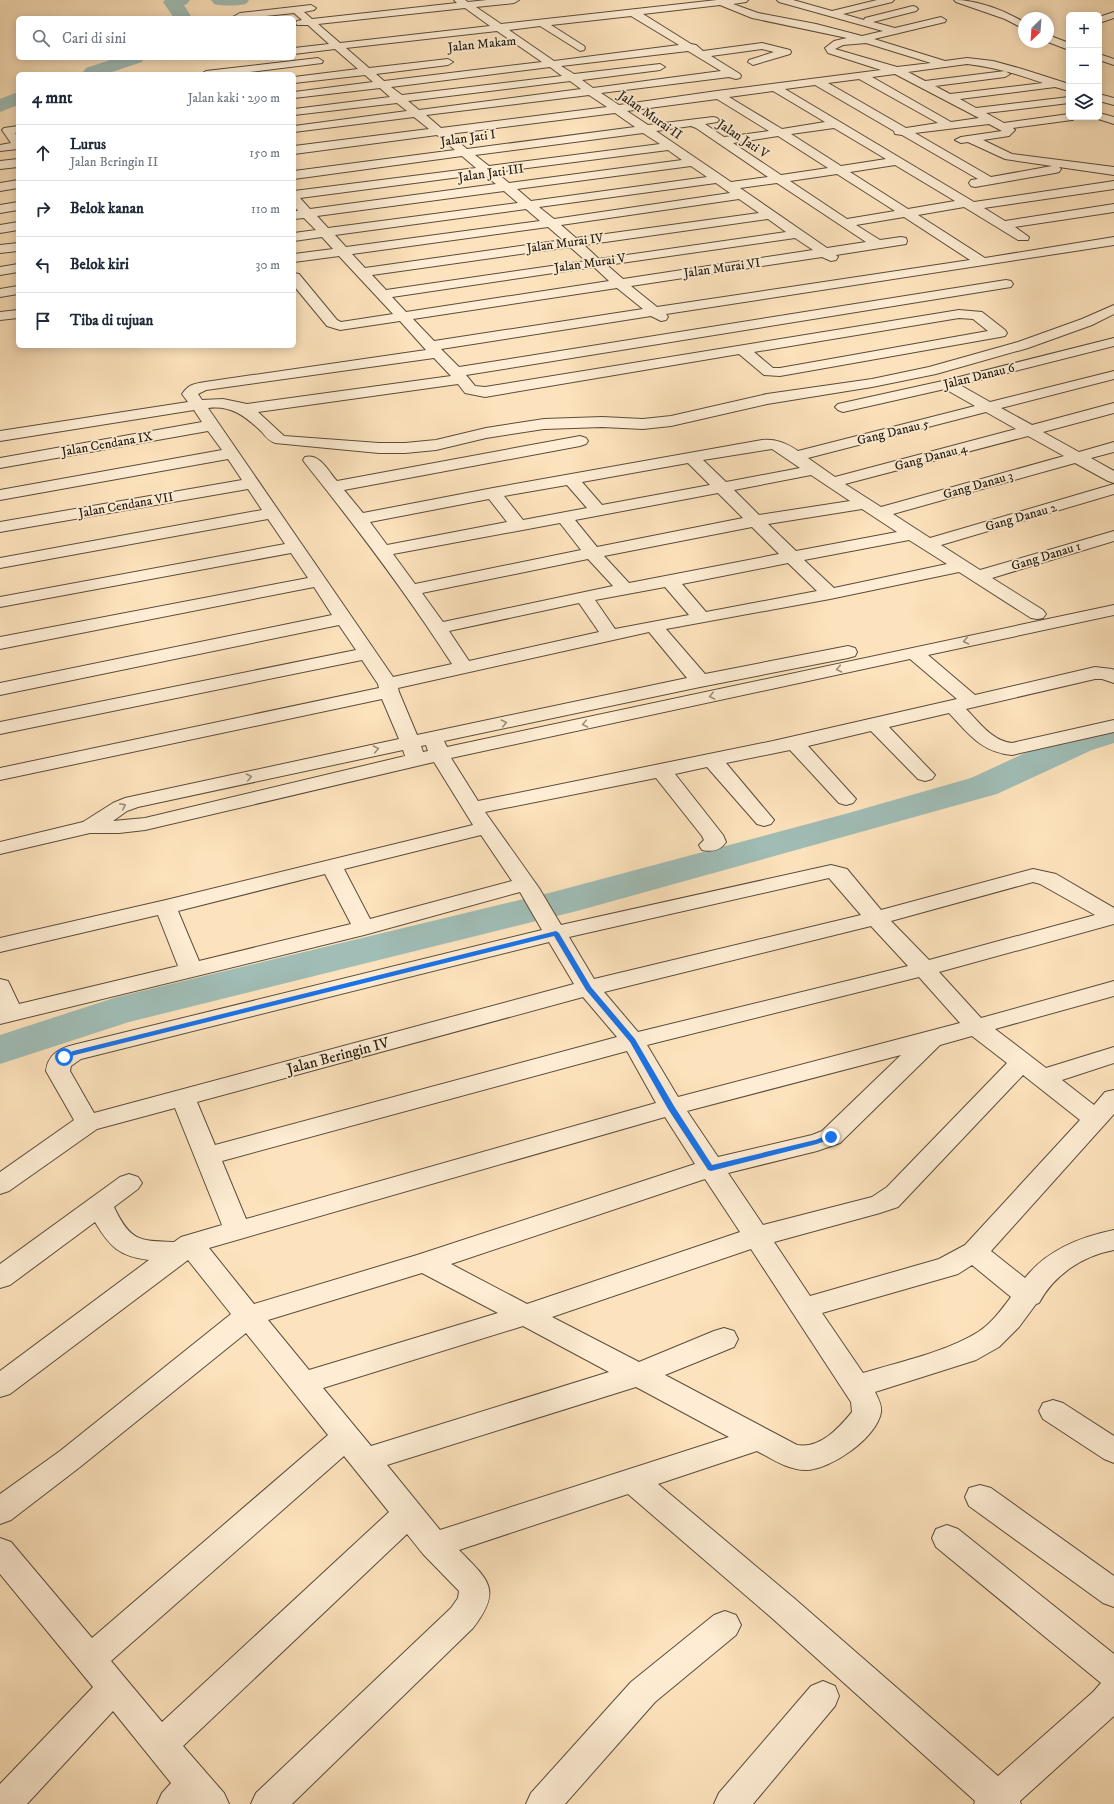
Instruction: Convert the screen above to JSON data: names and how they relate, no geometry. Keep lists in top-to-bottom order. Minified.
{"streets":{"street":["Jalan Makam","Jalan Murai II","Jalan Jati I","Jalan Jati V","Jalan Jati III","Jalan Murai IV","Jalan Murai V","Jalan Murai VI","Jalan Danau 6","Gang Danau 5","Jalan Cendana IX","Gang Danau 4","Gang Danau 3","Jalan Cendana VII","Gang Danau 2","Gang Danau 1","Jalan Beringin IV"]},"crossings":[["Jalan Makam","Jalan Murai II"],["Jalan Murai II","Jalan Jati I"],["Jalan Murai II","Jalan Jati III"],["Jalan Murai II","Jalan Murai IV"],["Jalan Murai II","Jalan Murai V"],["Jalan Murai II","Jalan Murai VI"],["Jalan Jati I","Jalan Jati V"],["Jalan Jati V","Jalan Murai VI"]],"north":"bottom left","page":{"map_buttons":["+","−"],"search":"Cari di sini","heading":["4 mnt","Jalan kaki · 290 m"],"list":[["Lurus","Jalan Beringin II","150 m"],["Belok kanan","110 m"],["Belok kiri","30 m"],"Tiba di tujuan"]}}
